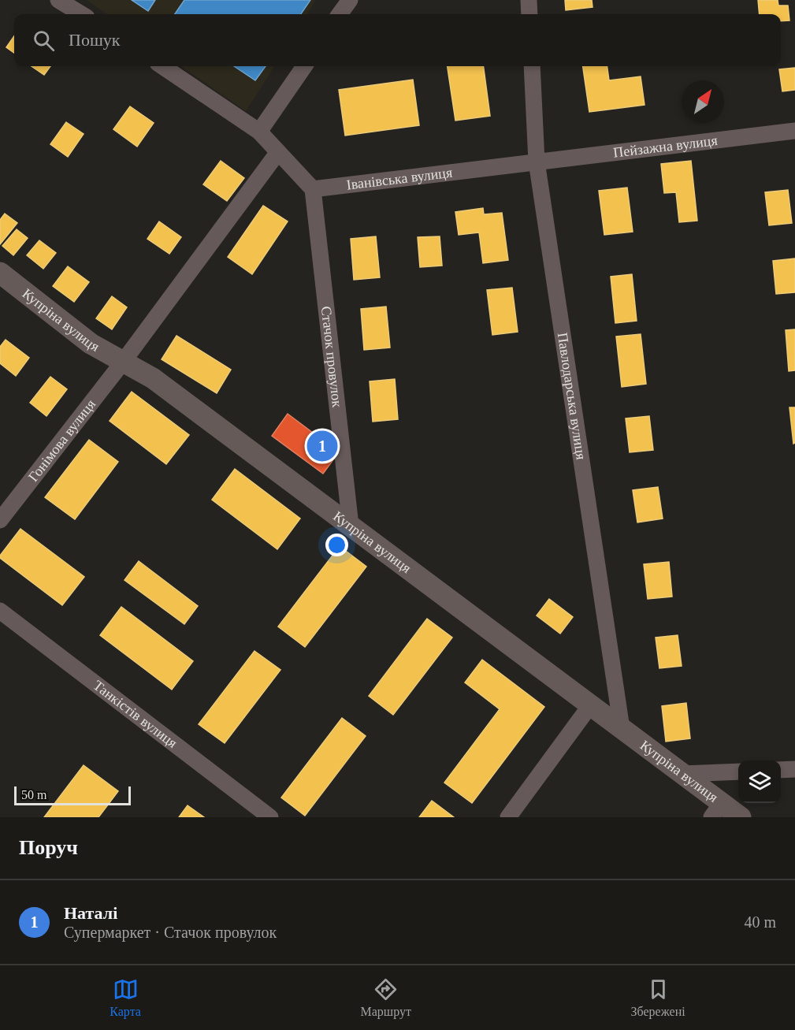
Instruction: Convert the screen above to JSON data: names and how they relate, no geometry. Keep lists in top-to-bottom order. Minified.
{"streets":{"main road":["Купріна вулиця"],"street":["Пейзажна вулиця","Іванівська вулиця","Стачок провулок","Павлодарська вулиця","Гонімова вулиця","Танкістів вулиця"]},"crossings":[["Пейзажна вулиця","Іванівська вулиця"],["Пейзажна вулиця","Павлодарська вулиця"],["Іванівська вулиця","Стачок провулок"],["Іванівська вулиця","Павлодарська вулиця"],["Купріна вулиця","Стачок провулок"],["Купріна вулиця","Павлодарська вулиця"],["Купріна вулиця","Гонімова вулиця"]],"scale_bar":"50 m","north":"top right","page":{"search":"Пошук","pins":"1","scale":"50 m","heading":"Поруч","list":[{"mark":"1","name":"Наталі","note":"Супермаркет · Стачок провулок","value":"40 m"}],"nav":["Карта","Маршрут","Збережені"]}}
